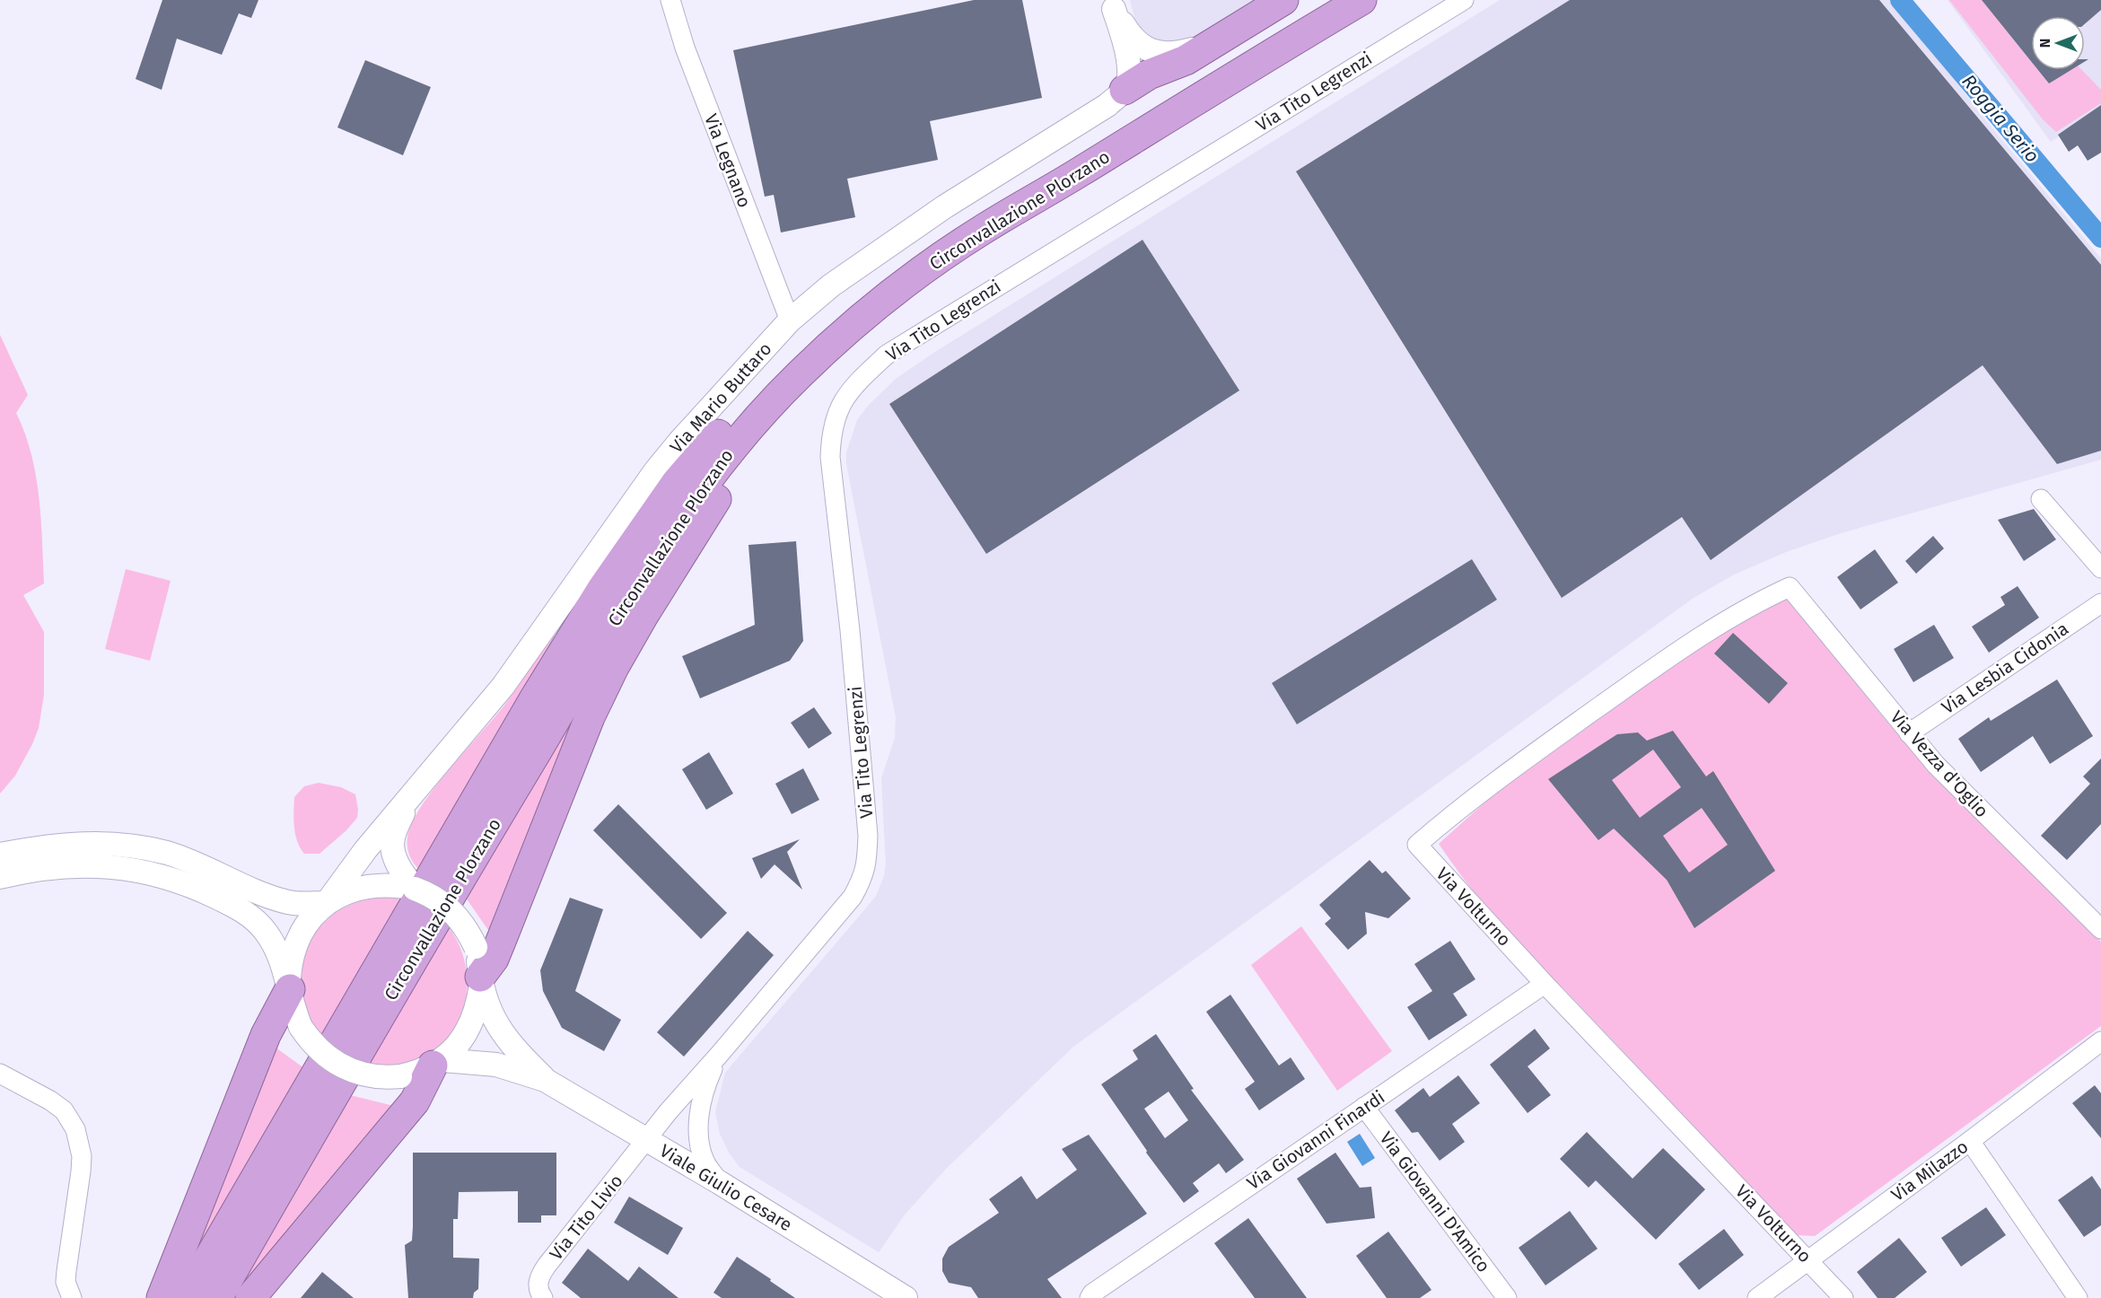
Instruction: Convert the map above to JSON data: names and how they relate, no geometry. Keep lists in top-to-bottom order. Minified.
{"streets":{"highway":["Circonvallazione Plorzano"],"street":["Via Tito Legrenzi","Via Legnano","Via Mario Buttaro","Via Lesbia Cidonia","Via Vezza d'Oglio","Via Volturno","Via Giovanni Finardi","Via Milazzo","Viale Giulio Cesare","Via Giovanni D'Amico","Via Tito Livio"]},"crossings":[["Via Tito Legrenzi","Viale Giulio Cesare"],["Via Tito Legrenzi","Via Tito Livio"],["Via Legnano","Via Mario Buttaro"],["Via Mario Buttaro","Viale Giulio Cesare"],["Via Lesbia Cidonia","Via Vezza d'Oglio"],["Via Vezza d'Oglio","Via Volturno"],["Via Volturno","Via Giovanni Finardi"],["Via Volturno","Via Milazzo"],["Via Giovanni Finardi","Via Giovanni D'Amico"],["Viale Giulio Cesare","Via Tito Livio"]],"water":["Roggia Serio"],"north":"left"}
